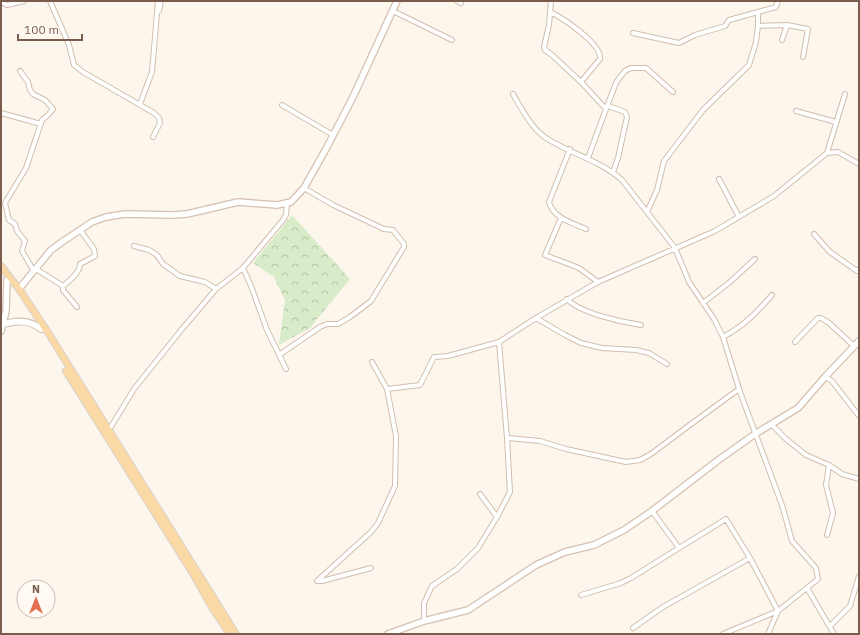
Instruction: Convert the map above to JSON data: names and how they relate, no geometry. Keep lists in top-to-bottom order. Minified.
{"scale_bar":"100 m","north":"top"}
